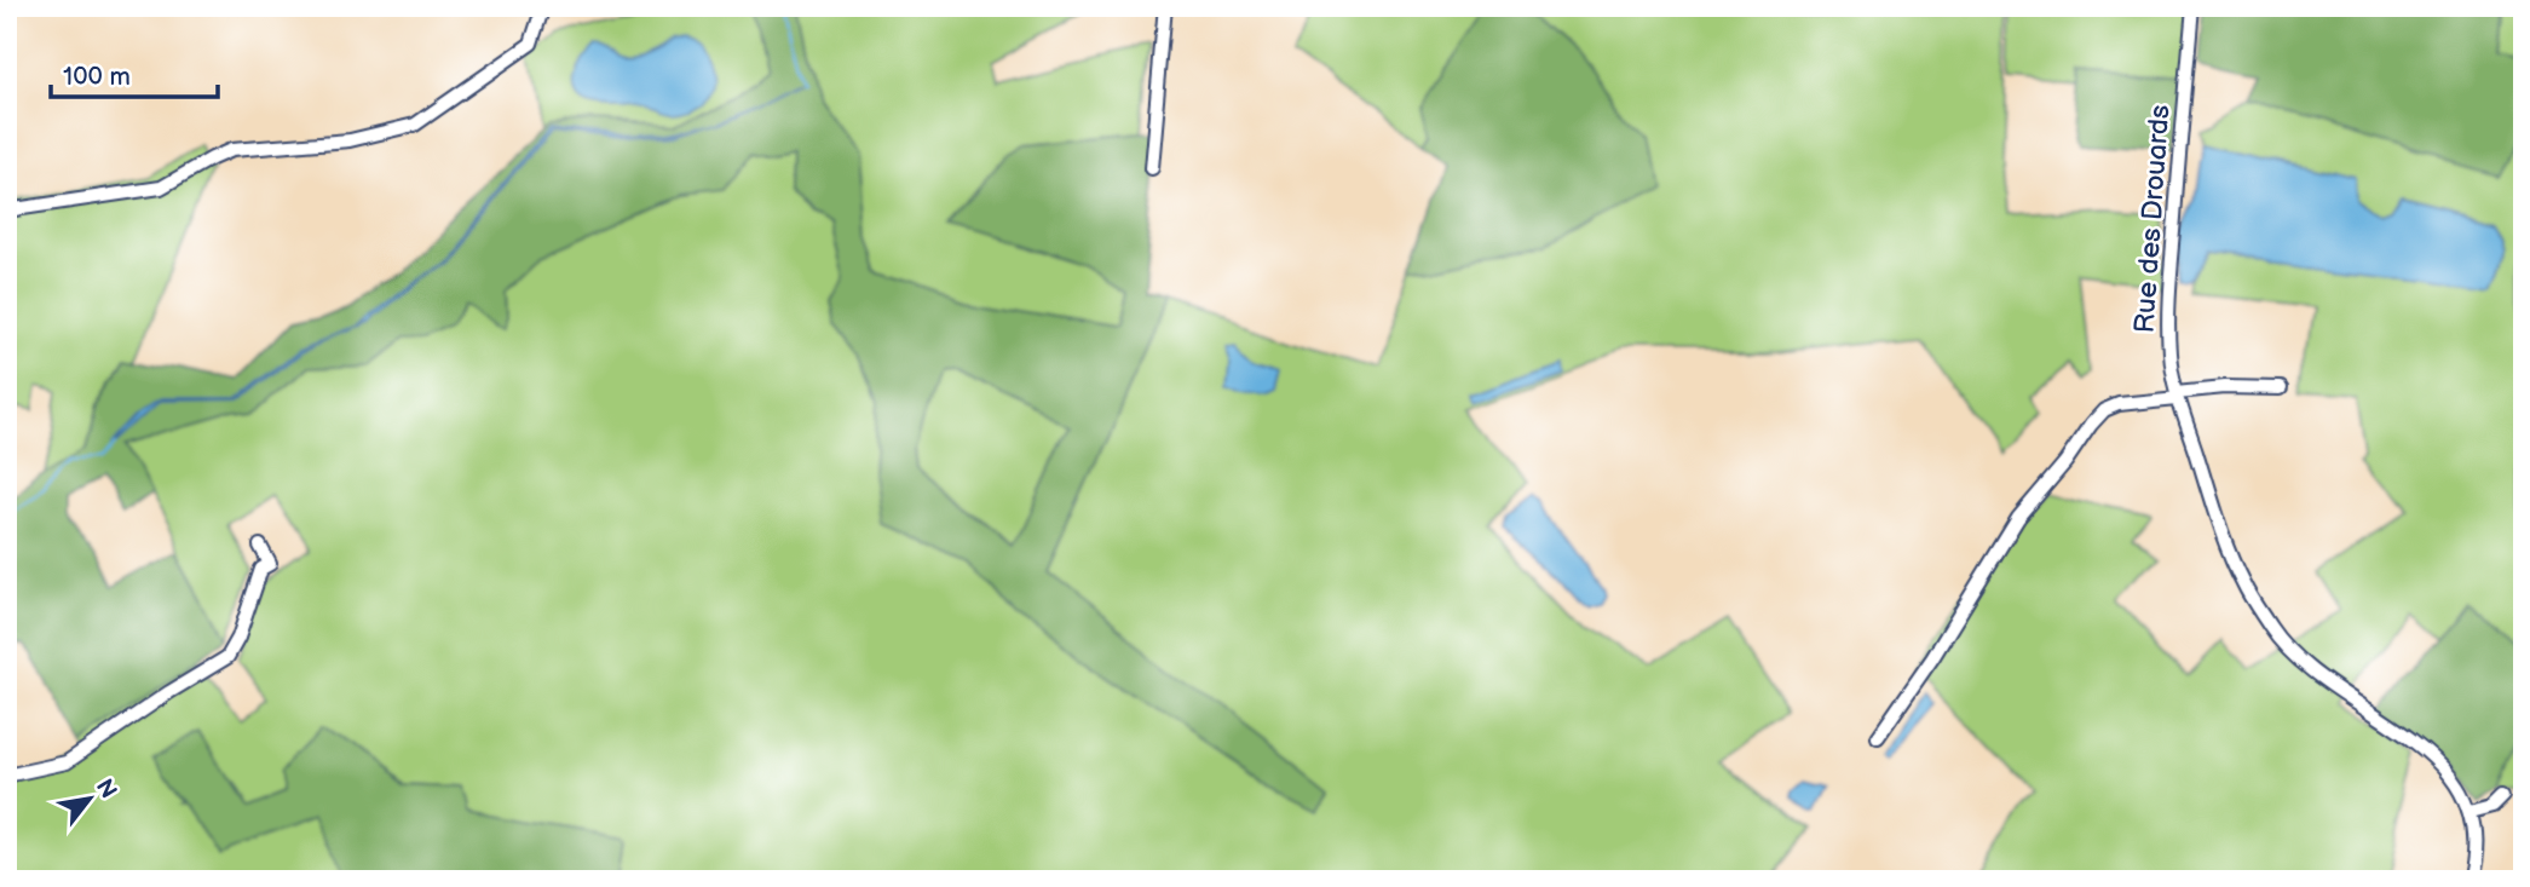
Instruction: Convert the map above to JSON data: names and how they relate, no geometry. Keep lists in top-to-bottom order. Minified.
{"streets":{"street":["Rue des Drouards"]},"scale_bar":"100 m","north":"top right"}
